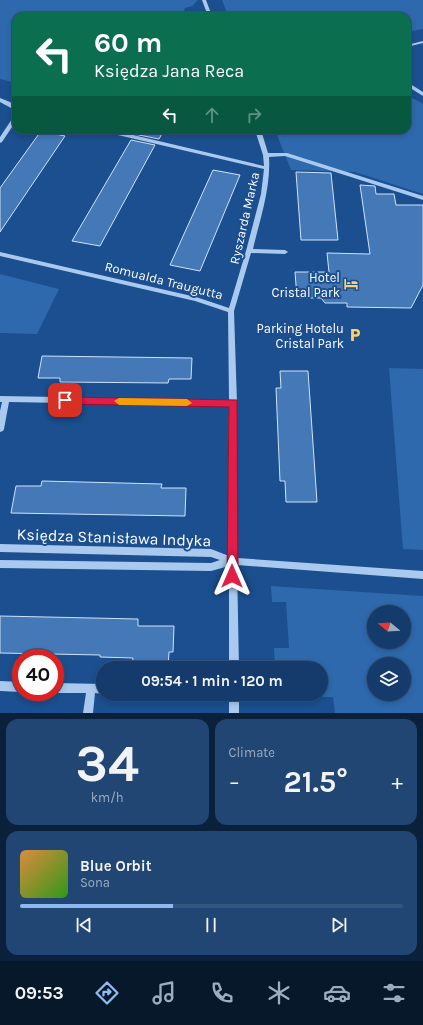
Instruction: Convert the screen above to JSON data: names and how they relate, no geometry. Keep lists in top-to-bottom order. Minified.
{"streets":{"street":["Ryszarda Marka","Romualda Traugutta","Księdza Stanisława Indyka"]},"crossings":[["Ryszarda Marka","Romualda Traugutta"],["Romualda Traugutta","Księdza Stanisława Indyka"]],"places":{"hotel":["Hotel Cristal Park"],"parking":["Parking Hotelu Cristal Park"]},"north":"left","page":{"turn":["60 m","Księdza Jana Reca"],"limit":"40","trip":"09:54 · 1 min · 120 m","tile":[["34","km/h"],"Climate"],"heat":["−","21.5°","+"],"song":["Blue Orbit","Sona"],"tabs":"09:53"}}
